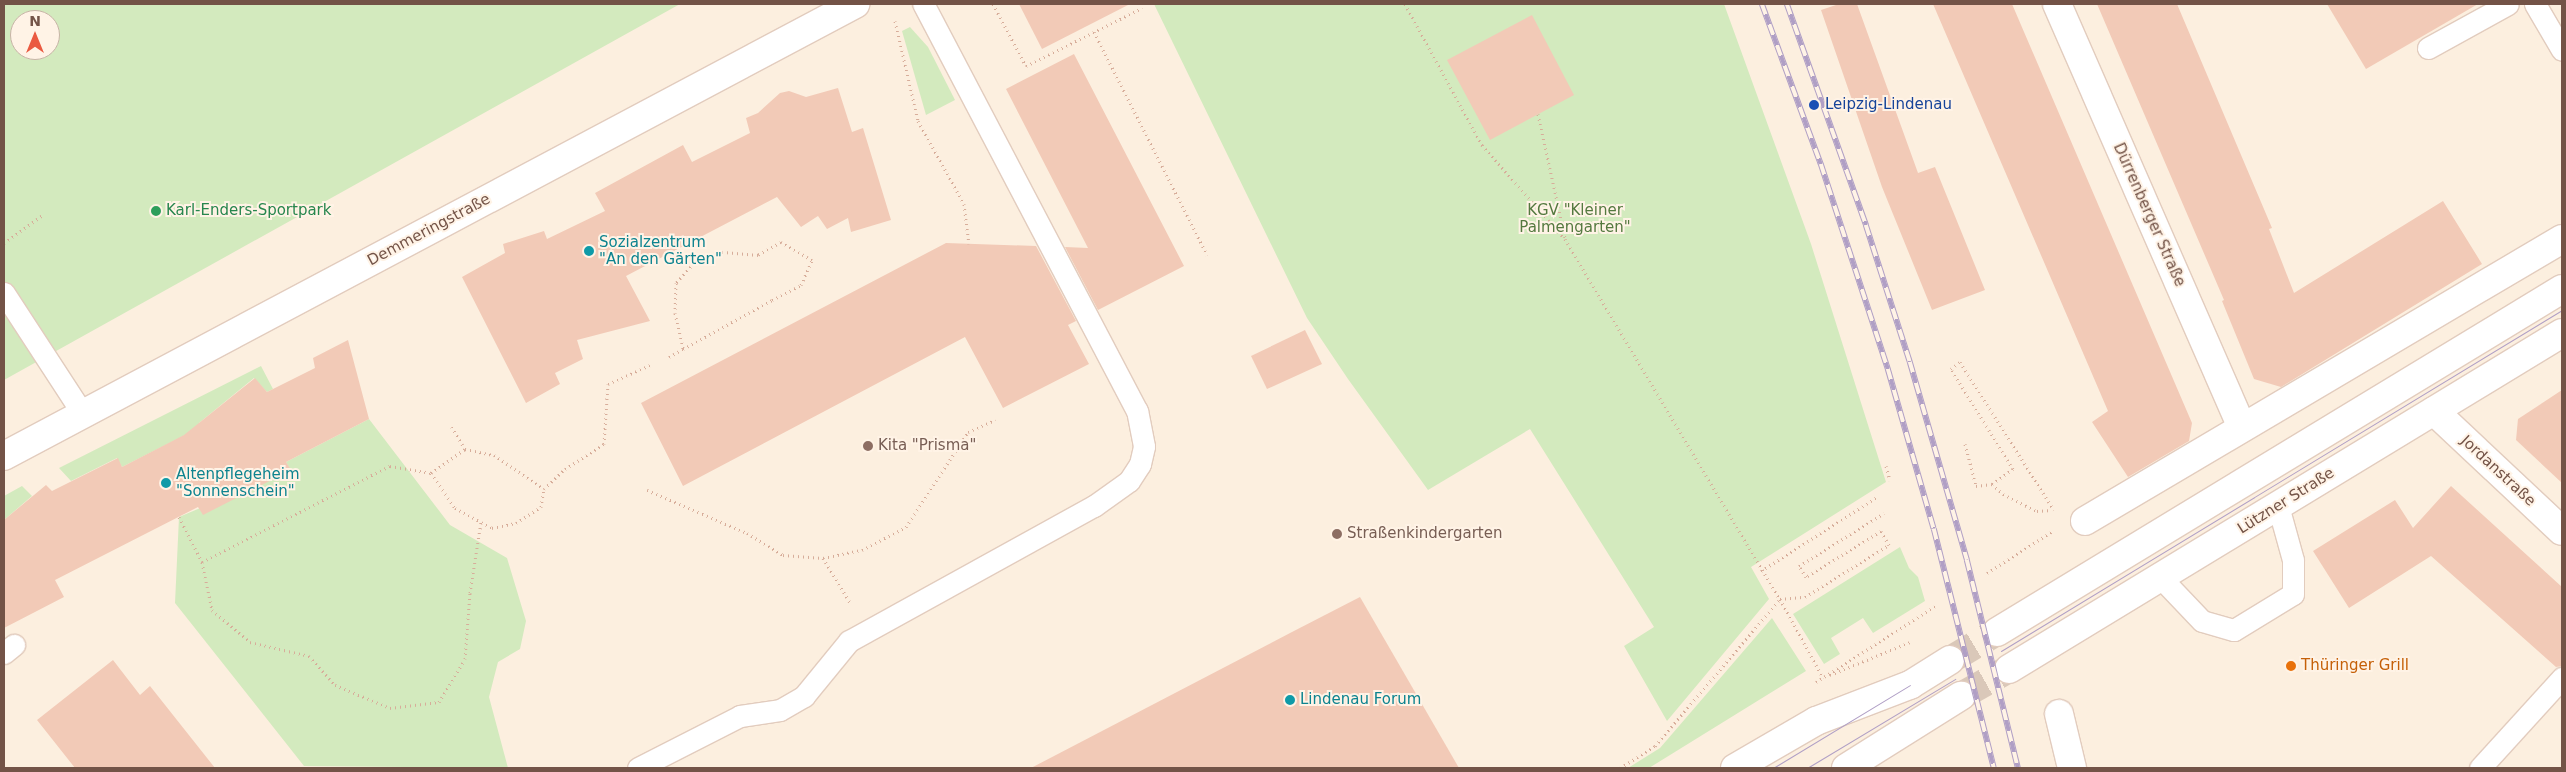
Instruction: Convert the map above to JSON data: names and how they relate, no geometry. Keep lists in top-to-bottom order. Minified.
{"streets":{"street":["Dürrenberger Straße","Demmeringstraße","Jordanstraße","Lützner Straße"]},"crossings":[["Jordanstraße","Lützner Straße"]],"parks":["KGV \"Kleiner Palmengarten\""],"places":["Leipzig-Lindenau","Karl-Enders-Sportpark","Sozialzentrum \"An den Gärten\"","Kita \"Prisma\"","Altenpflegeheim \"Sonnenschein\"","Straßenkindergarten","Thüringer Grill","Lindenau Forum"],"north":"top"}
